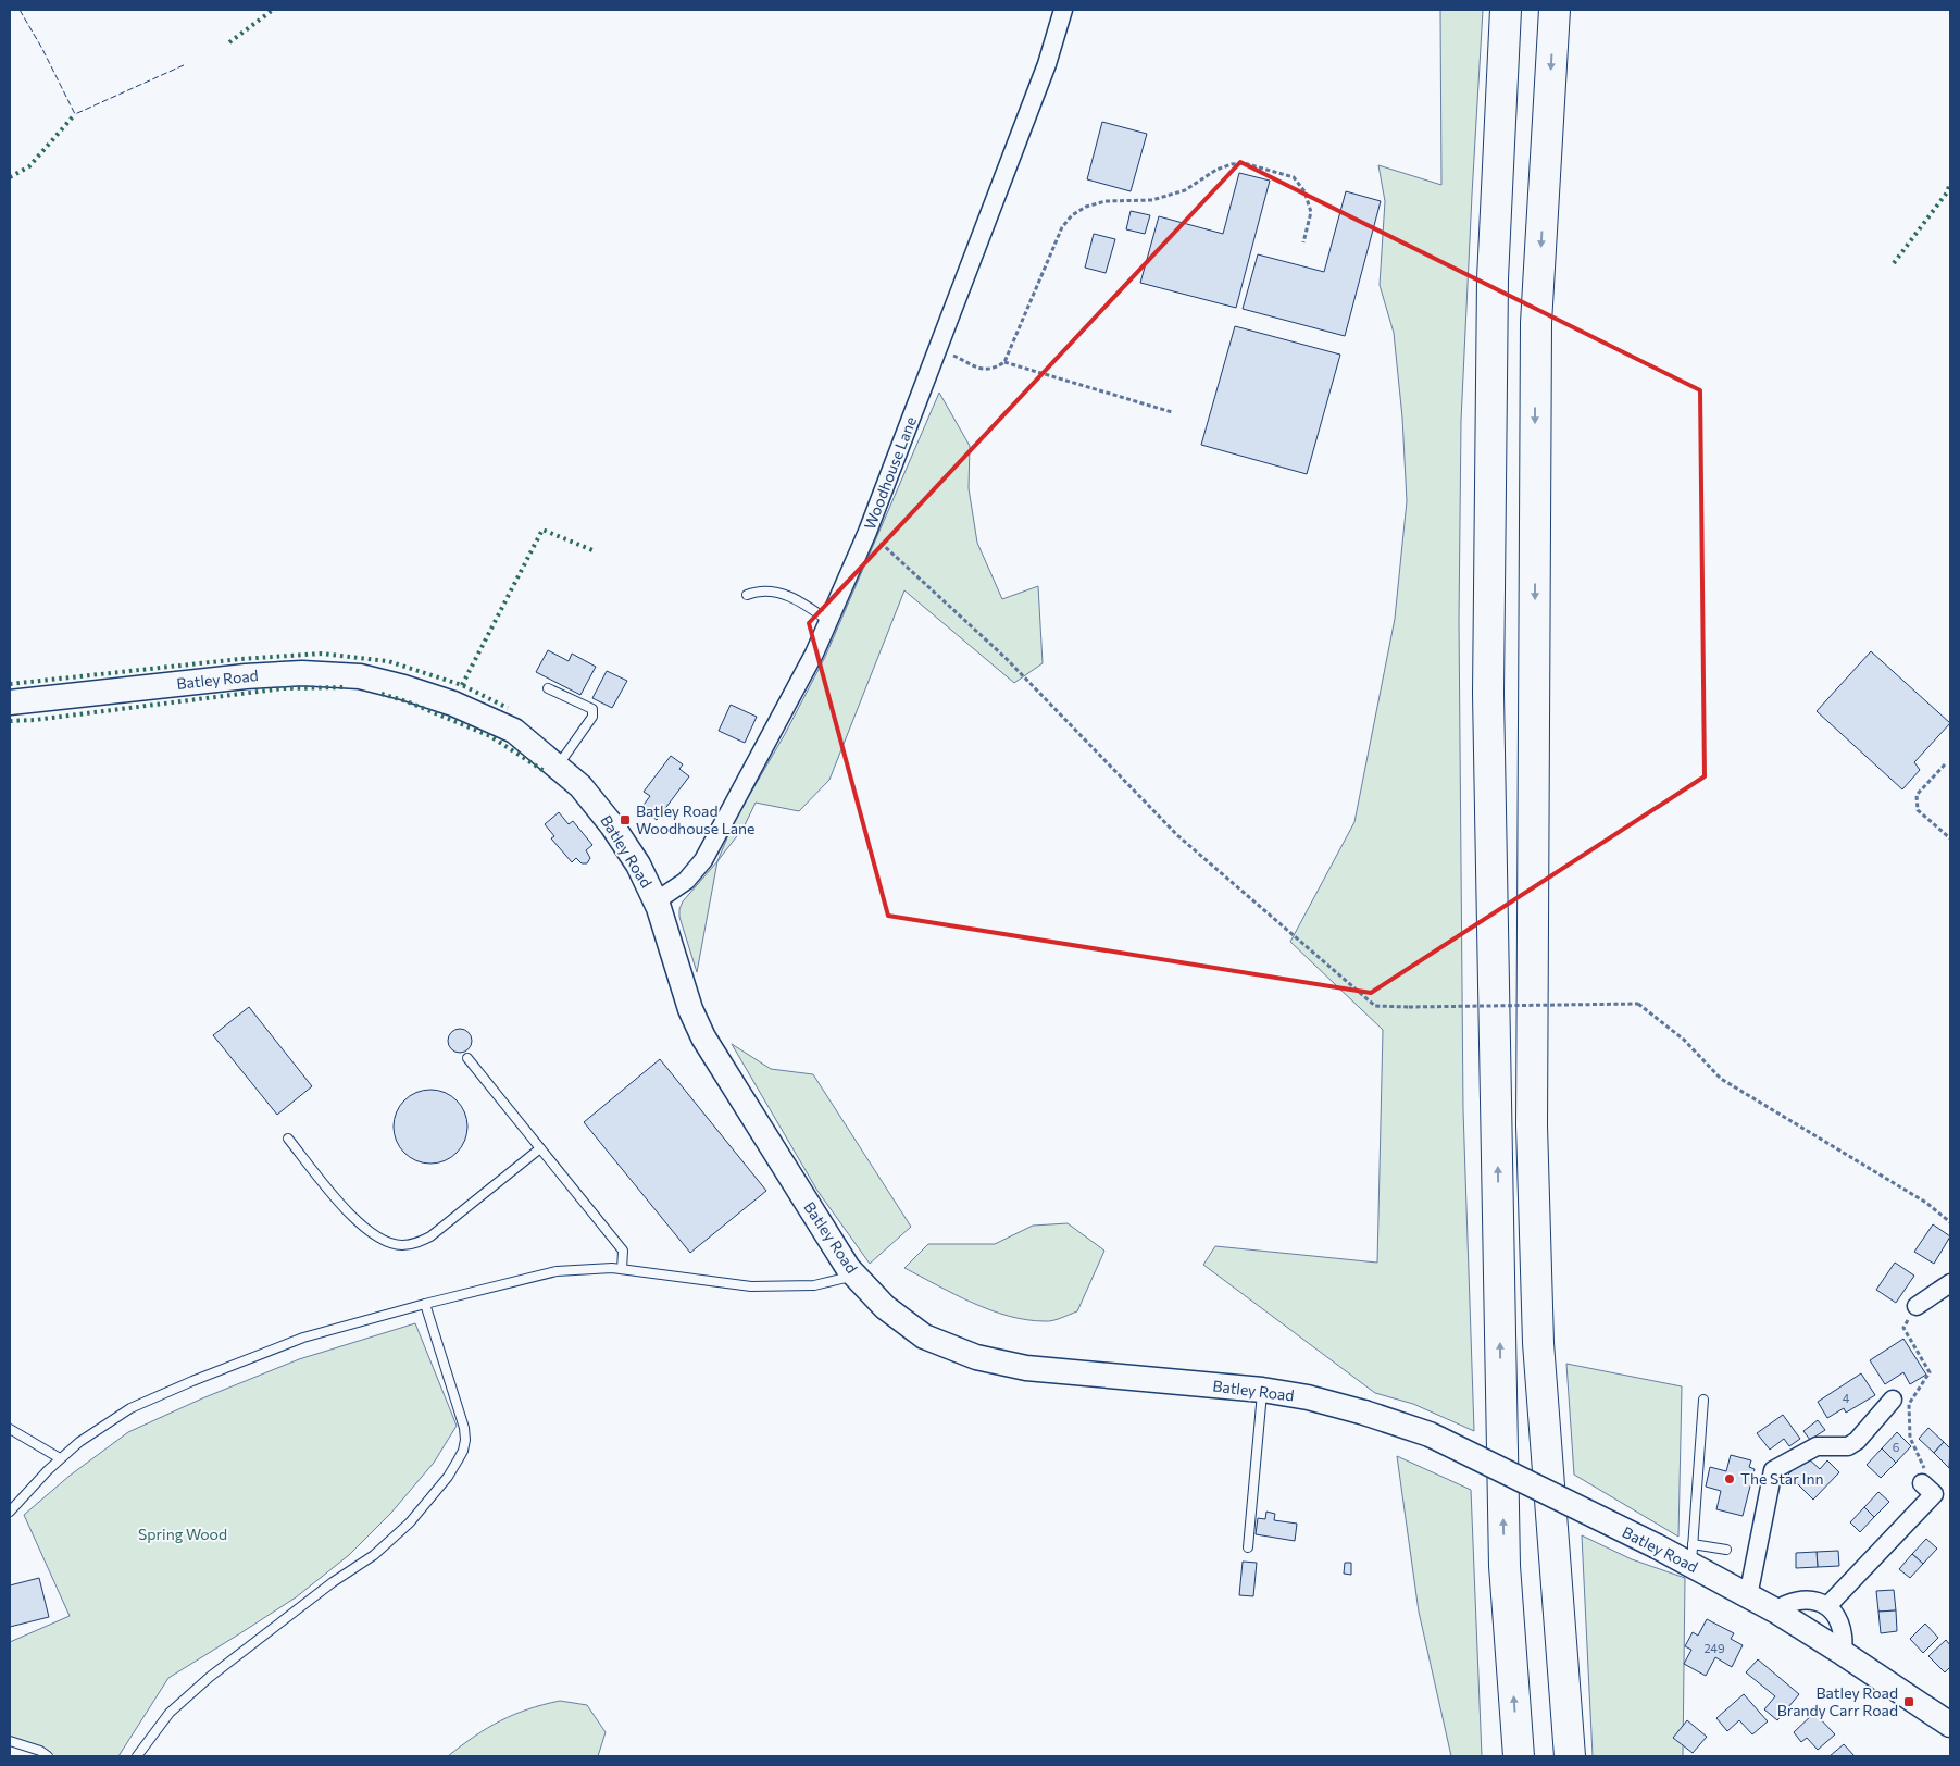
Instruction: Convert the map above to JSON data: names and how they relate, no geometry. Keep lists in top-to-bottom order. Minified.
{"streets":{"street":["Woodhouse Lane","Batley Road"]},"crossings":[["Woodhouse Lane","Batley Road"]],"parks":["Spring Wood"],"places":{"transit":["Batley Road Woodhouse Lane","Batley Road Brandy Carr Road"],"other":["The Star Inn"]},"house_numbers":["4","6","249"]}
